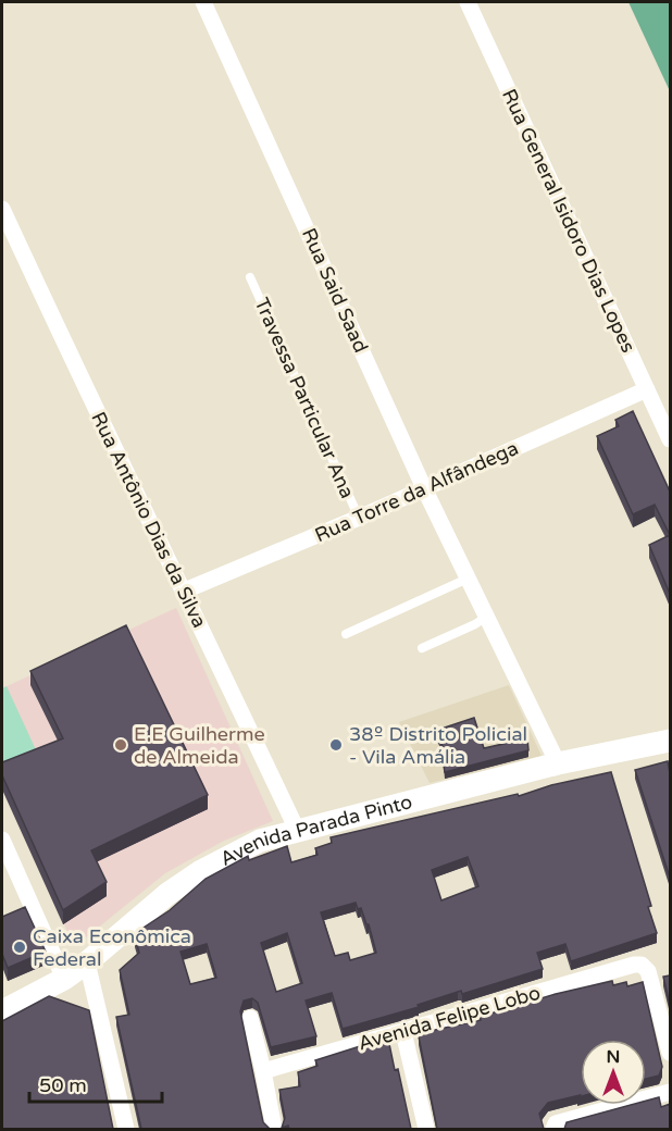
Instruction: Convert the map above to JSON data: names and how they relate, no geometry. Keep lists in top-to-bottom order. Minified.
{"streets":{"main road":["Avenida Parada Pinto"],"street":["Rua General Isidoro Dias Lopes","Rua Said Saad","Rua Torre da Alfândega","Rua Antônio Dias da Silva","Avenida Felipe Lobo"],"lane":["Travessa Particular Ana"]},"crossings":[["Rua General Isidoro Dias Lopes","Rua Torre da Alfândega"],["Rua Said Saad","Rua Torre da Alfândega"],["Rua Said Saad","Avenida Parada Pinto"],["Travessa Particular Ana","Rua Torre da Alfândega"],["Rua Torre da Alfândega","Rua Antônio Dias da Silva"],["Rua Antônio Dias da Silva","Avenida Parada Pinto"]],"places":["E.E Guilherme de Almeida","38º Distrito Policial - Vila Amália","Caixa Econômica Federal"],"scale_bar":"50 m","north":"top"}
